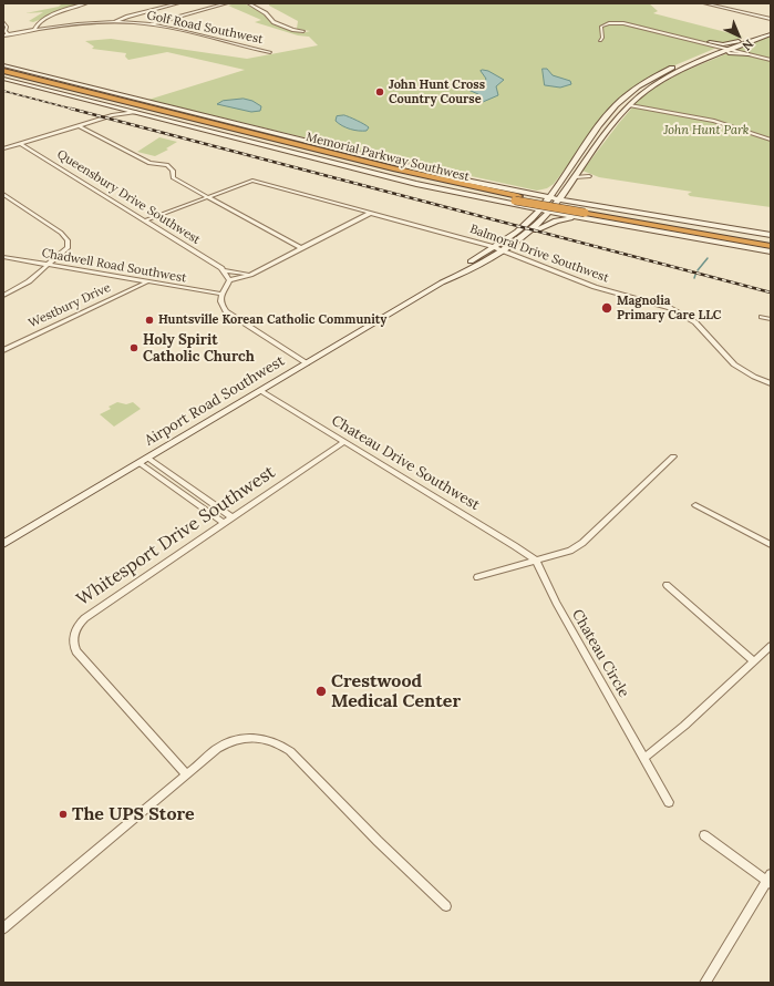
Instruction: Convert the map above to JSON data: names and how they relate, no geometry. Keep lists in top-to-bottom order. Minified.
{"streets":{"highway":["Memorial Parkway Southwest"],"main road":["Airport Road Southwest"],"street":["Golf Road Southwest","Queensbury Drive Southwest","Balmoral Drive Southwest","Chadwell Road Southwest","Westbury Drive","Chateau Drive Southwest","Whitesport Drive Southwest","Chateau Circle"]},"crossings":[["Balmoral Drive Southwest","Airport Road Southwest"],["Chadwell Road Southwest","Westbury Drive"],["Airport Road Southwest","Chateau Drive Southwest"],["Chateau Drive Southwest","Whitesport Drive Southwest"],["Chateau Drive Southwest","Chateau Circle"]],"parks":["John Hunt Park"],"places":["John Hunt Cross Country Course","Magnolia Primary Care LLC","Huntsville Korean Catholic Community","Holy Spirit Catholic Church","Crestwood Medical Center","The UPS Store"],"north":"bottom right"}
